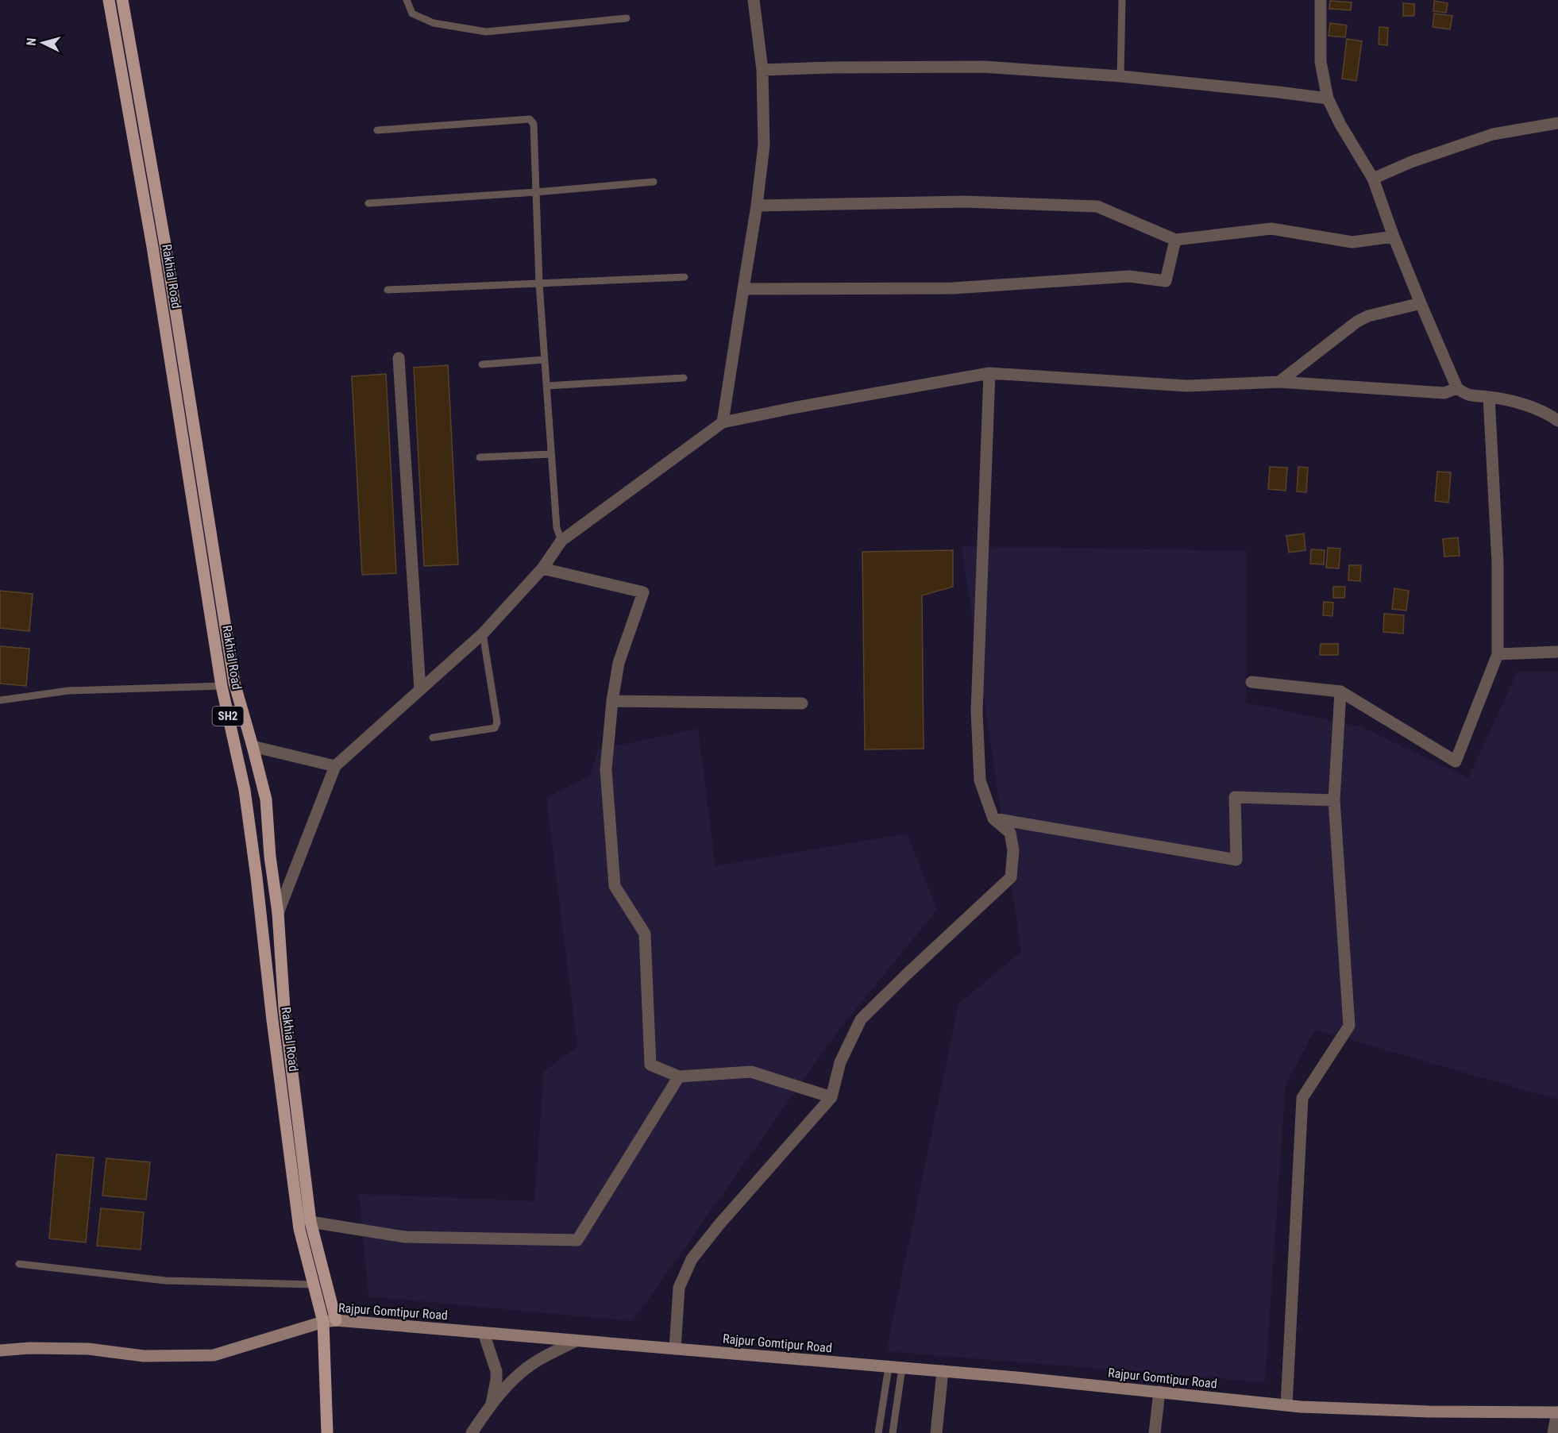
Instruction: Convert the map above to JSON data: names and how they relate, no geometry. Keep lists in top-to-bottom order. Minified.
{"streets":{"main road":["Rakhial Road","SH2","Rajpur Gomtipur Road"]},"crossings":[["Rakhial Road","Rajpur Gomtipur Road"]],"north":"left"}
